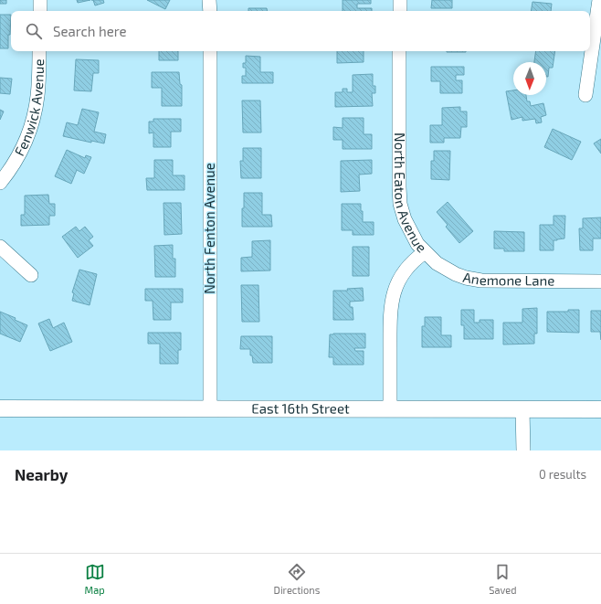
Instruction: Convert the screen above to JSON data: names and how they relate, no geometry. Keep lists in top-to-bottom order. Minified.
{"streets":{"street":["Fenwick Avenue","North Eaton Avenue","North Fenton Avenue","Anemone Lane","East 16th Street"]},"crossings":[["North Eaton Avenue","Anemone Lane"],["North Eaton Avenue","East 16th Street"],["North Fenton Avenue","East 16th Street"]],"north":"bottom","page":{"search":"Search here","heading":["Nearby","0 results"],"nav":["Map","Directions","Saved"]}}
